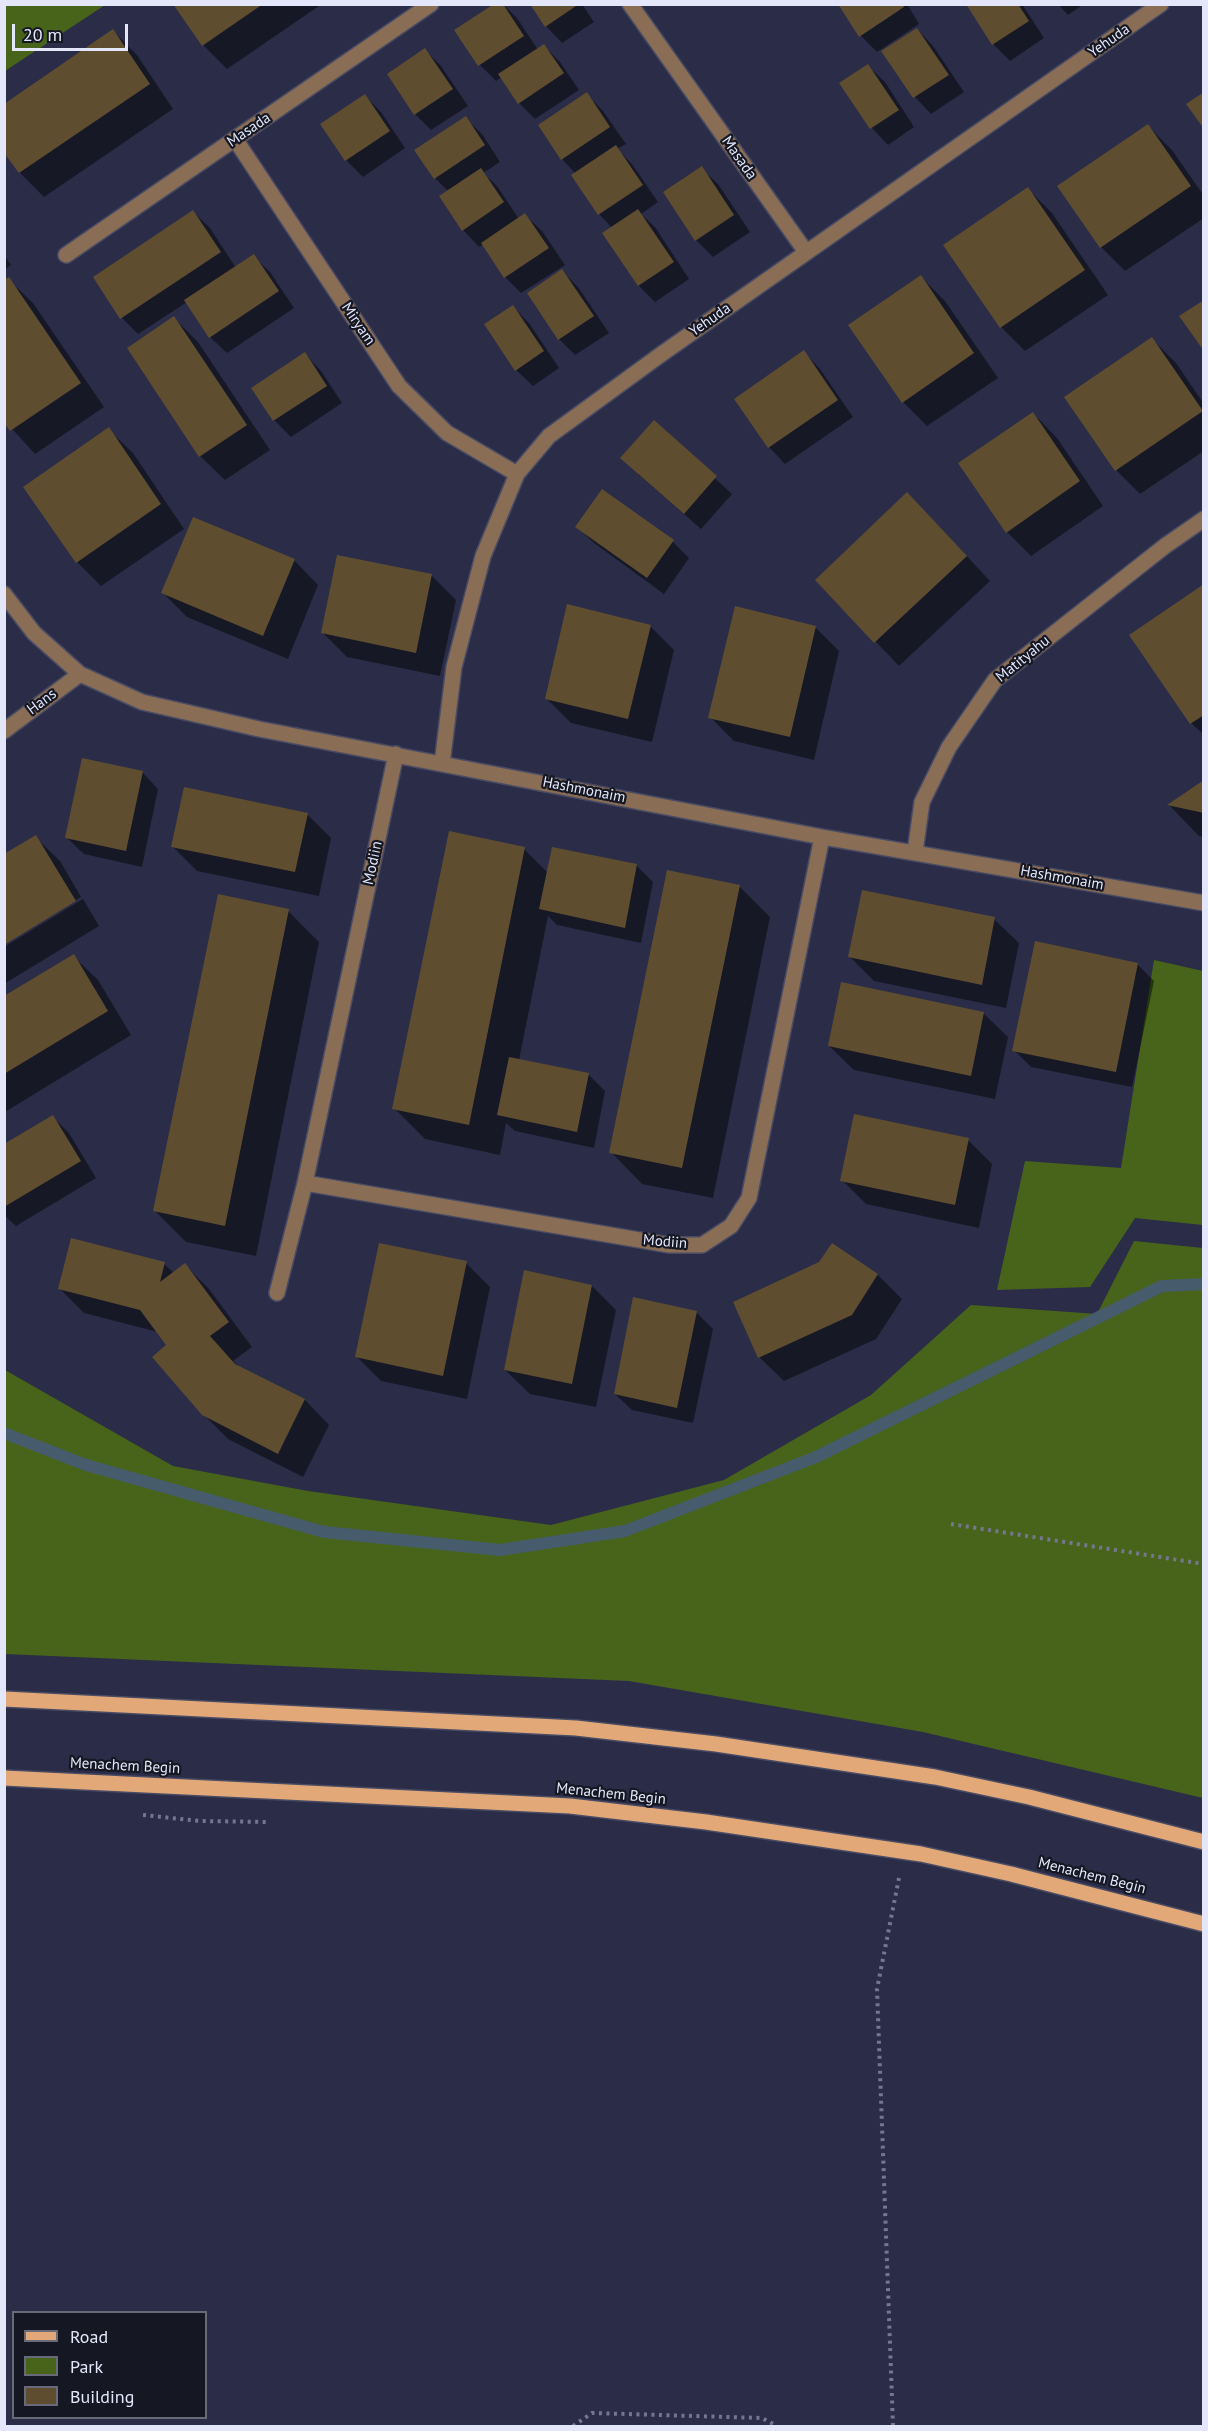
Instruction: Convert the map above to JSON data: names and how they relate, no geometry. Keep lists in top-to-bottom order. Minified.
{"streets":{"main road":["Menachem Begin"],"street":["Yehuda","Masada","Miryam","Matityahu","Hans","Hashmonaim","Modiin"]},"crossings":[["Yehuda","Masada"],["Yehuda","Miryam"],["Yehuda","Hashmonaim"],["Masada","Miryam"],["Matityahu","Hashmonaim"],["Hans","Hashmonaim"],["Hashmonaim","Modiin"]],"legend":["Road","Park","Building"],"scale_bar":"20 m"}
